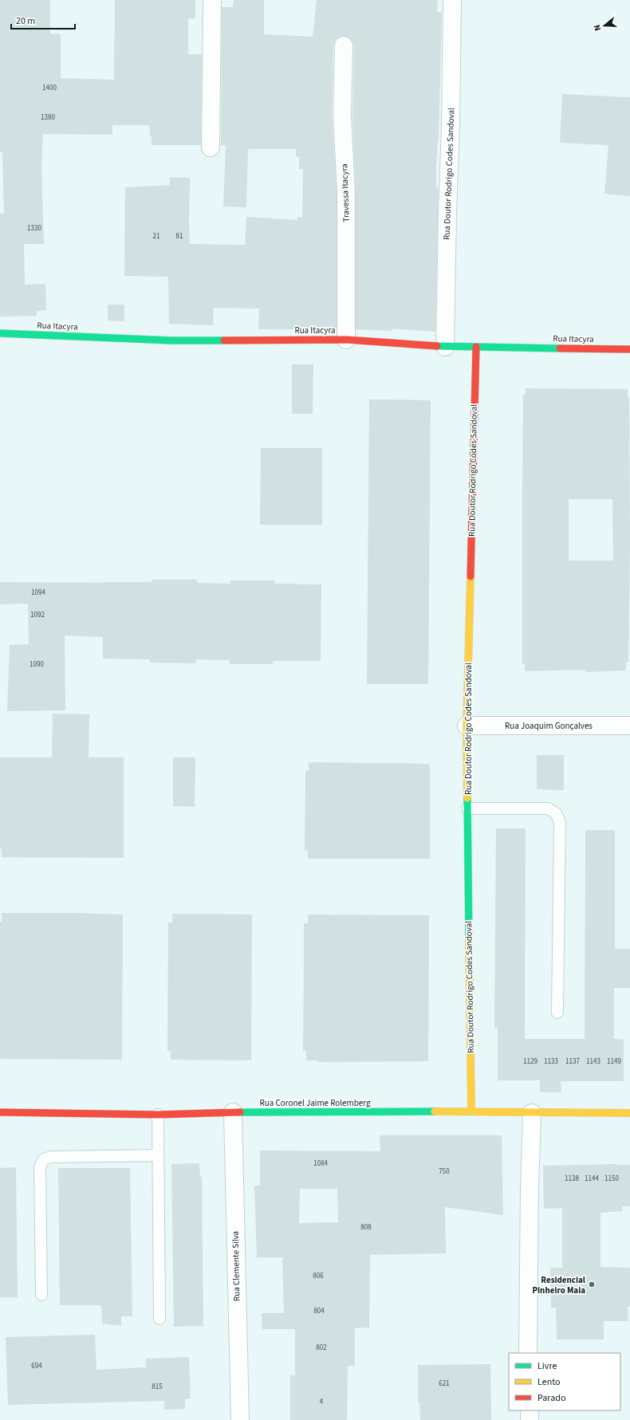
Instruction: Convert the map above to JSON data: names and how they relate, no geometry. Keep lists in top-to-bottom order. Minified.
{"streets":{"street":["Rua Doutor Rodrigo Codes Sandoval","Travessa Itacyra","Rua Itacyra","Rua Joaquim Gonçalves","Rua Coronel Jaime Rolemberg","Rua Clemente Silva"]},"crossings":[["Rua Doutor Rodrigo Codes Sandoval","Rua Itacyra"],["Rua Doutor Rodrigo Codes Sandoval","Rua Joaquim Gonçalves"],["Rua Doutor Rodrigo Codes Sandoval","Rua Coronel Jaime Rolemberg"],["Travessa Itacyra","Rua Itacyra"],["Rua Coronel Jaime Rolemberg","Rua Clemente Silva"]],"places":["Residencial Pinheiro Maia"],"house_numbers":["1400","1380","1330","21","81","1094","1092","1090","1129","1133","1137","1143","1149","1084","750","1138","1144","1150","808","806","804","802","694","621","815","4"],"legend":["Livre","Lento","Parado"],"scale_bar":"20 m","north":"left"}
